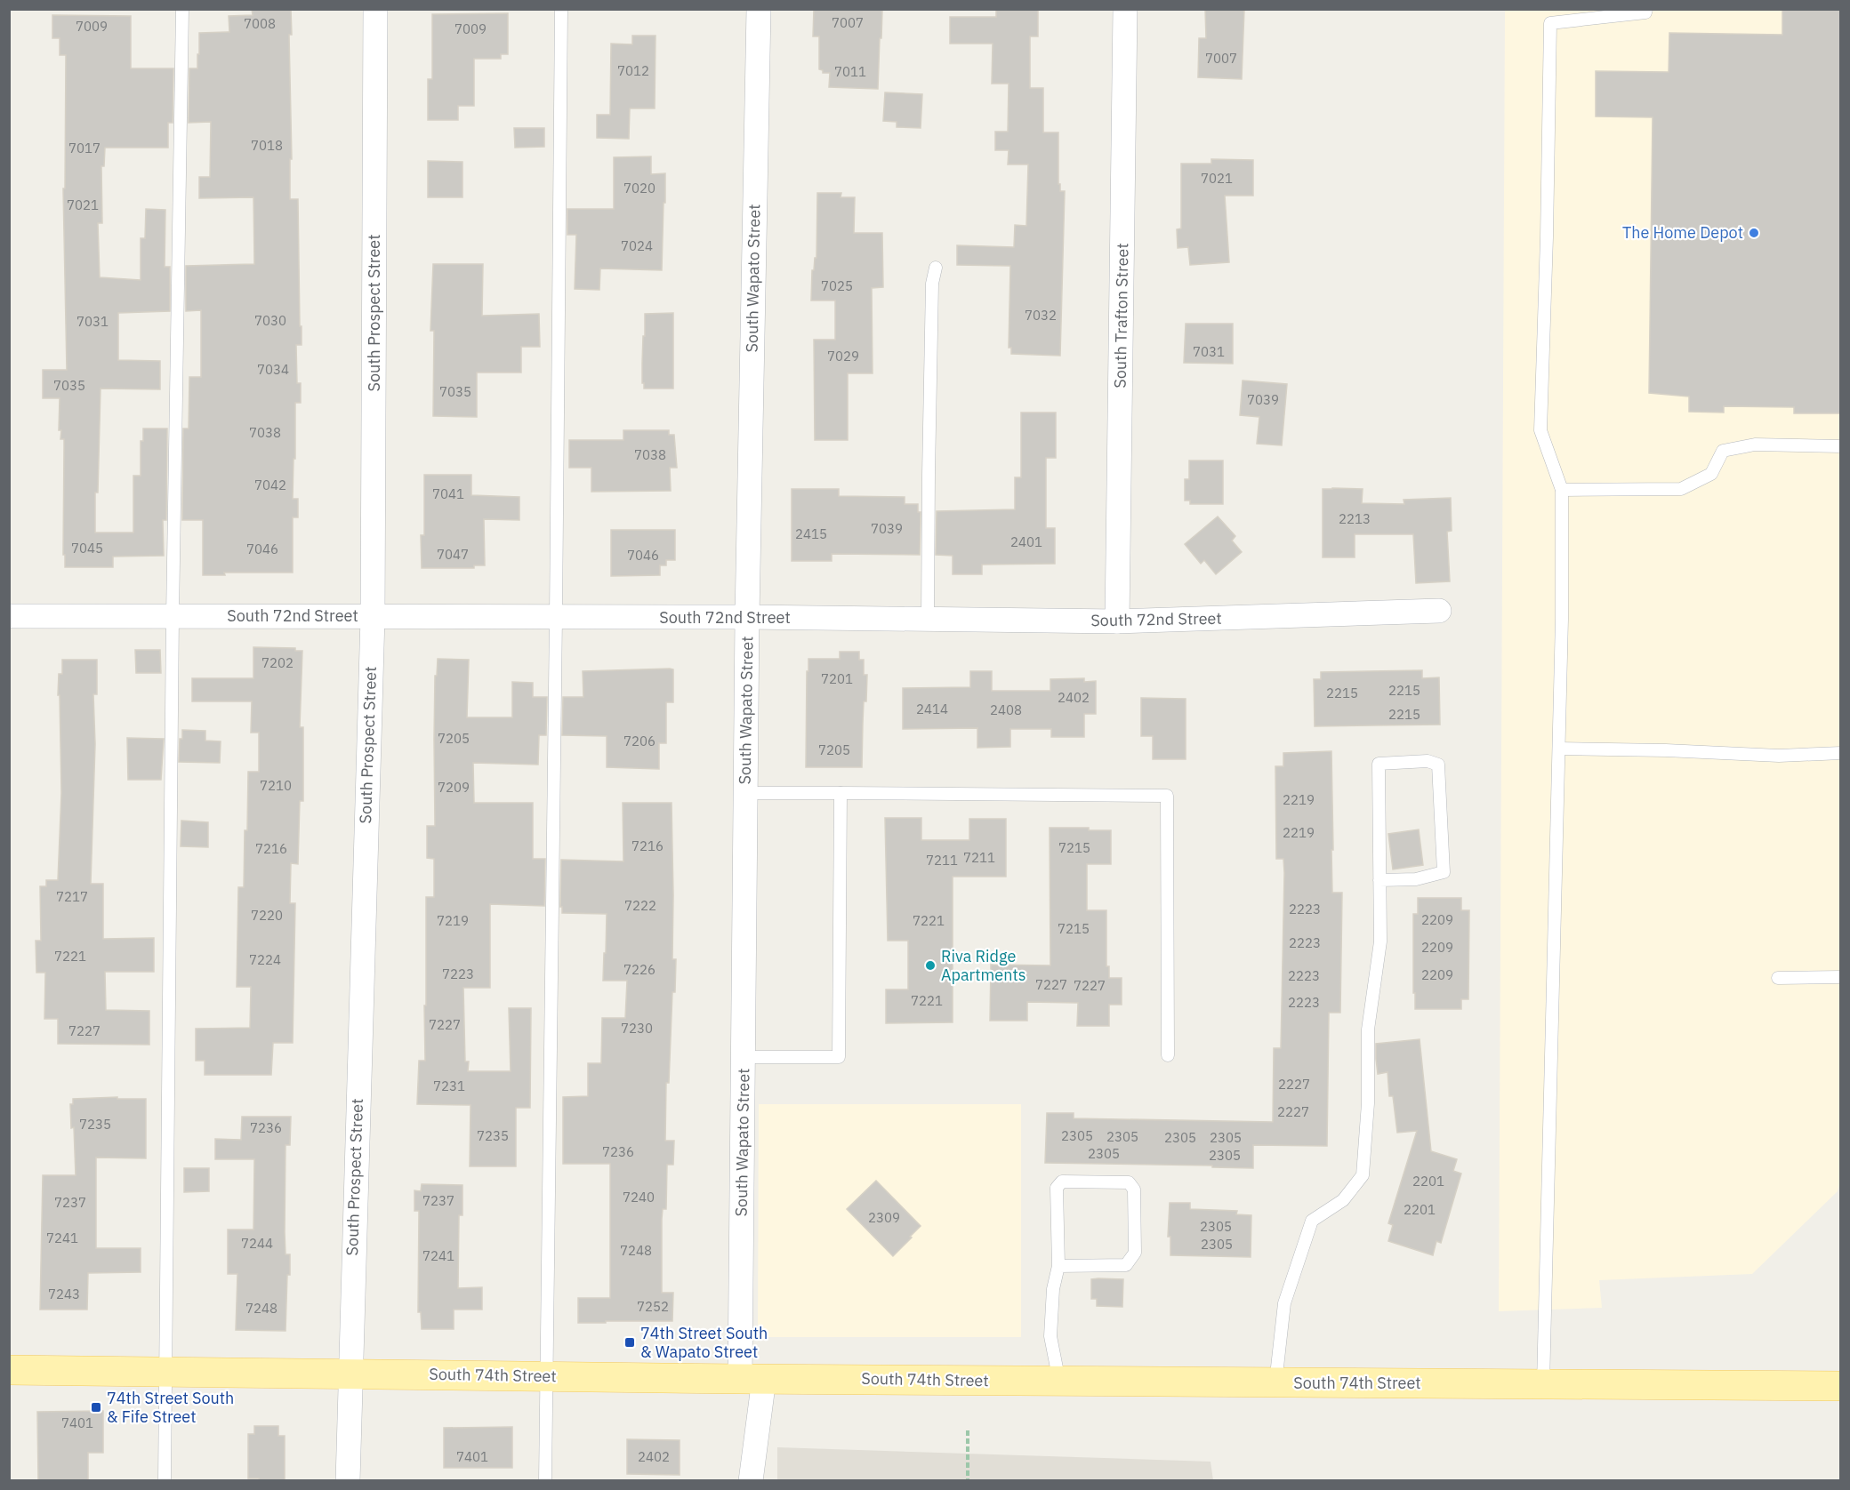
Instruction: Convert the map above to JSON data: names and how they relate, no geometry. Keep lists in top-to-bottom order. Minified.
{"streets":{"main road":["South 74th Street"],"street":["South Wapato Street","South Prospect Street","South Trafton Street","South 72nd Street"]},"crossings":[["South Wapato Street","South 72nd Street"],["South Wapato Street","South 74th Street"],["South Prospect Street","South 72nd Street"],["South Prospect Street","South 74th Street"],["South Trafton Street","South 72nd Street"]],"places":{"other":["The Home Depot","Riva Ridge Apartments"],"transit":["74th Street South & Wapato Street","74th Street South & Fife Street"]},"house_numbers":["7007","7008","7009","7009","7007","7012","7011","7018","7017","7021","7020","7021","7024","7025","7032","7030","7031","7031","7029","7034","7035","7035","7039","7038","7038","7042","7041","2213","7039","2415","2401","7045","7046","7047","7046","7202","7201","2215","2215","2402","2414","2408","2215","7205","7206","7205","7210","7209","2219","2219","7216","7215","7216","7211","7211","7217","7222","2223","7220","2209","7219","7221","7215","2223","2209","7221","7224","7226","7223","2209","2223","7227","7227","7221","2223","7227","7230","7227","2227","7231","2227","7235","7236","7235","2305","2305","2305","2305","7236","2305","2305","2201","7240","7237","7237","2201","2309","2305","7241","7244","2305","7248","7241","7243","7252","7248","7401","7401","2402"]}
